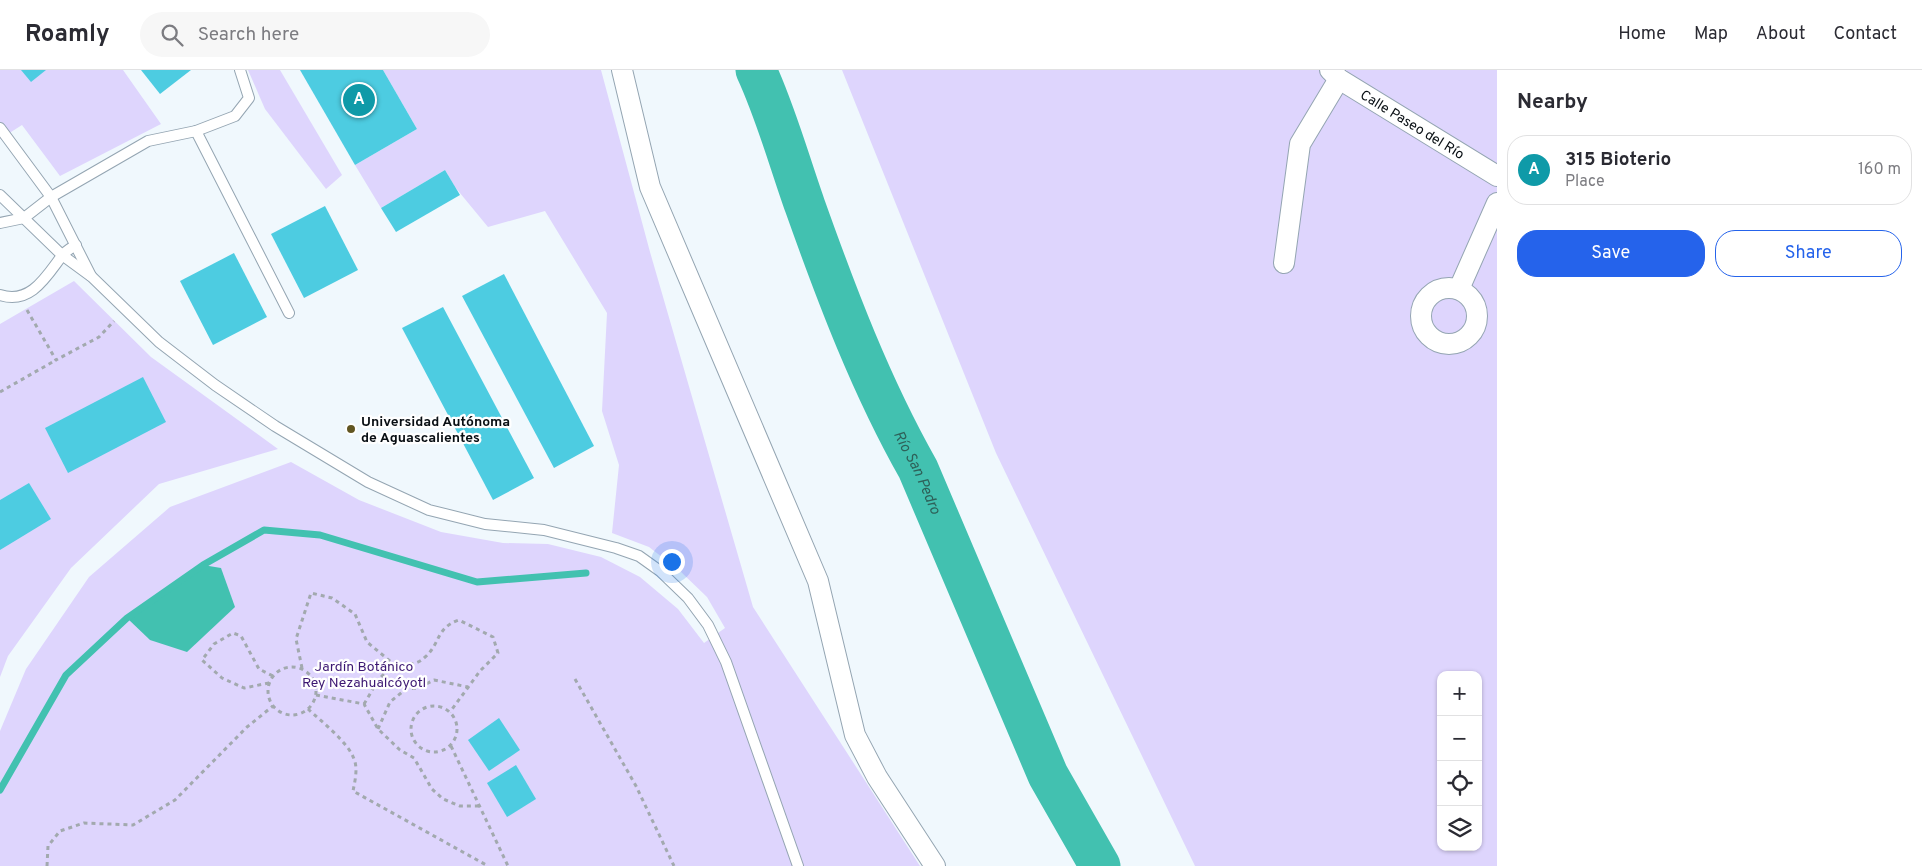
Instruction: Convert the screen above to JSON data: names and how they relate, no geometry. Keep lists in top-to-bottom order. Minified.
{"streets":{"street":["Calle Paseo del Río"]},"water":["Río San Pedro"],"parks":["Jardín Botánico Rey Nezahualcóyotl"],"places":["Universidad Autónoma de Aguascalientes"],"page":{"header":"Roamly","search":"Search here","nav":["Home","Map","About","Contact"],"heading":"Nearby","pins":"A","list":[{"mark":"A","name":"315 Bioterio","note":"Place","value":"160 m"}],"buttons":["Save","Share"],"map_buttons":["+","−"]}}
